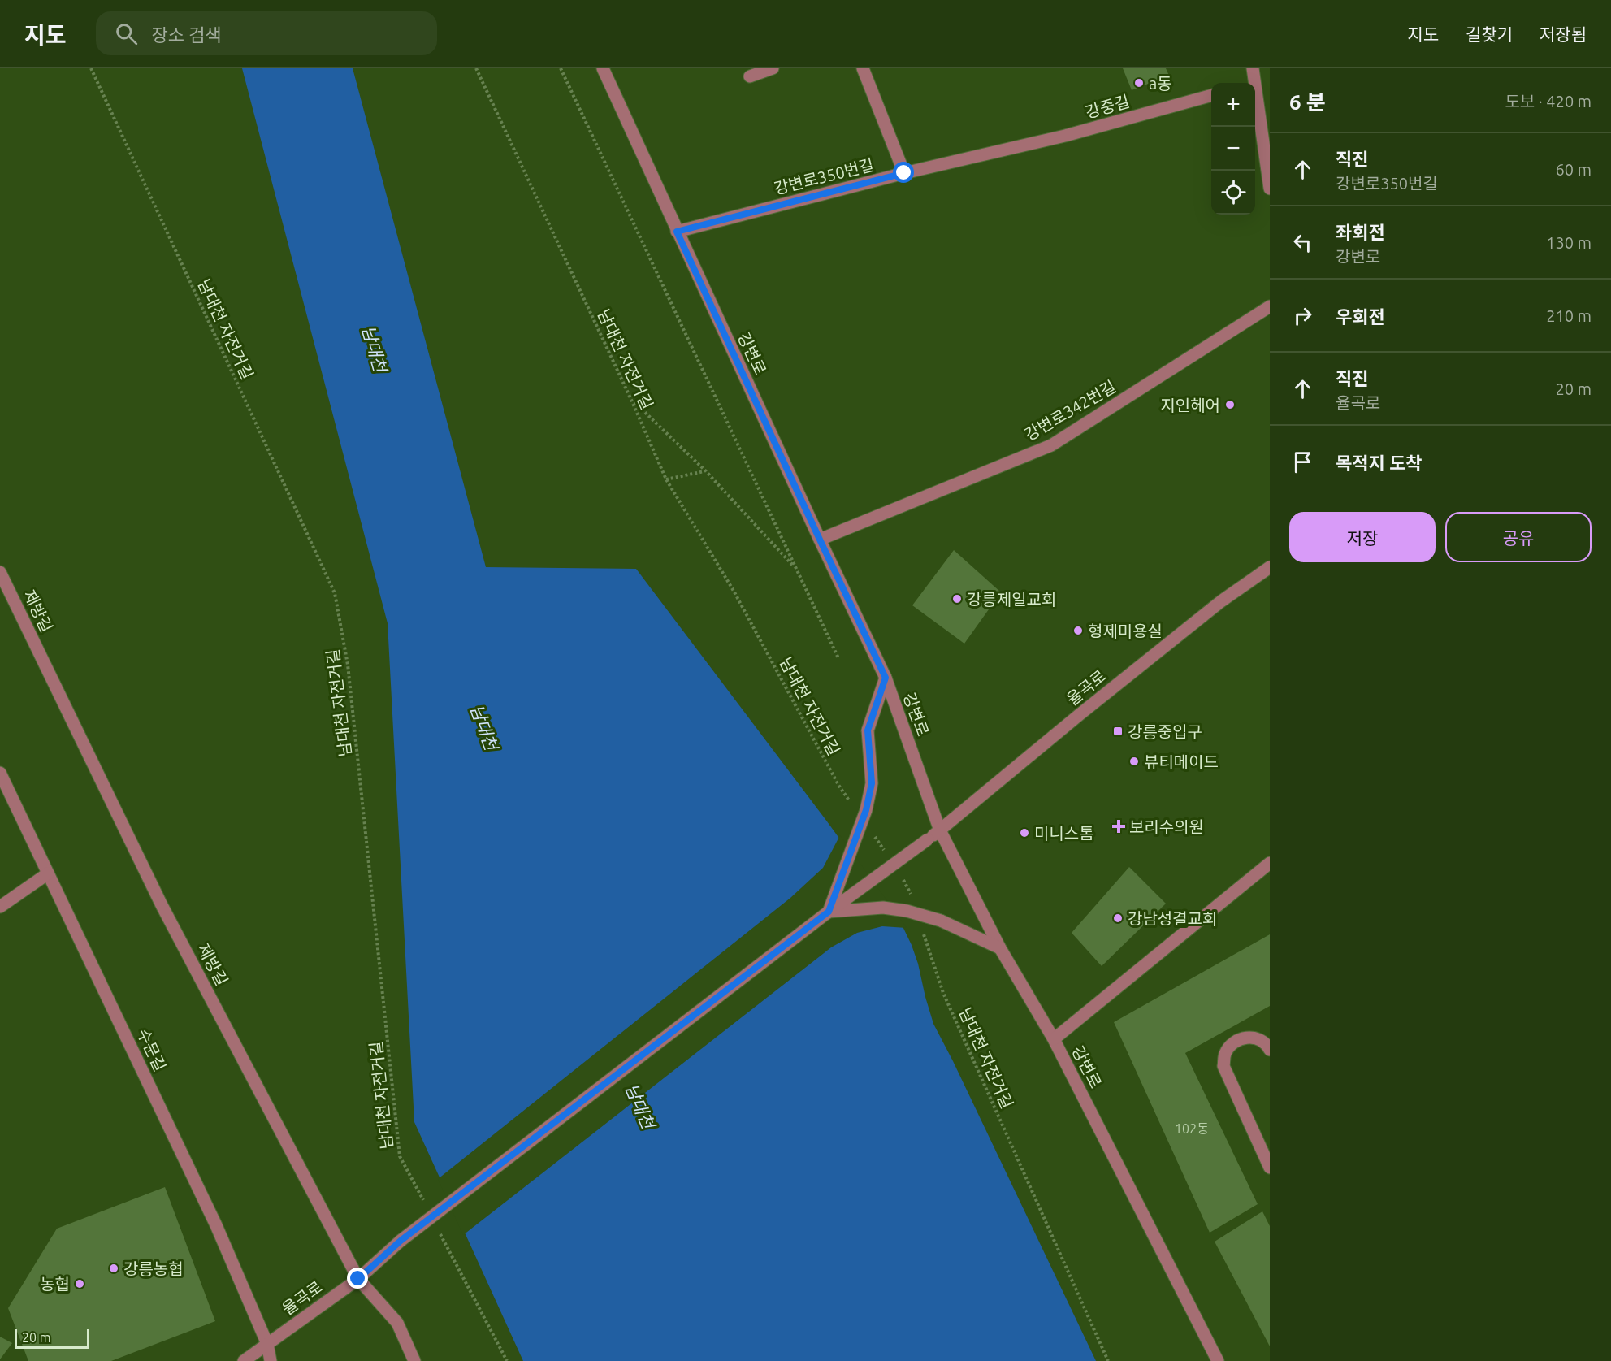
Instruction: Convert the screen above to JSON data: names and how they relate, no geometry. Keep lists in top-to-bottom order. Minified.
{"streets":{"street":["강중길","강변로350번길","강변로","강변로342번길","제방길","율곡로","수문길"],"path":["남대천 자전거길"]},"crossings":[["강중길","강변로350번길"],["강변로350번길","강변로"],["강변로","강변로342번길"],["강변로","율곡로"],["제방길","율곡로"],["율곡로","수문길"]],"water":["남대천"],"places":{"other":["a동","지인헤어","강릉제일교회","형제미용실","뷰티메이드","미니스톰","강남성결교회","강릉농협","농협"],"transit":["강릉중입구"],"health":["보리수의원"]},"house_numbers":["102동"],"scale_bar":"20 m","page":{"header":"지도","search":"장소 검색","nav":["지도","길찾기","저장됨"],"heading":["6 분","도보 · 420 m"],"map_buttons":["+","−"],"list":[["직진","강변로350번길","60 m"],["좌회전","강변로","130 m"],["우회전","210 m"],["직진","율곡로","20 m"],"목적지 도착"],"buttons":["저장","공유"],"scale":"20 m"}}
